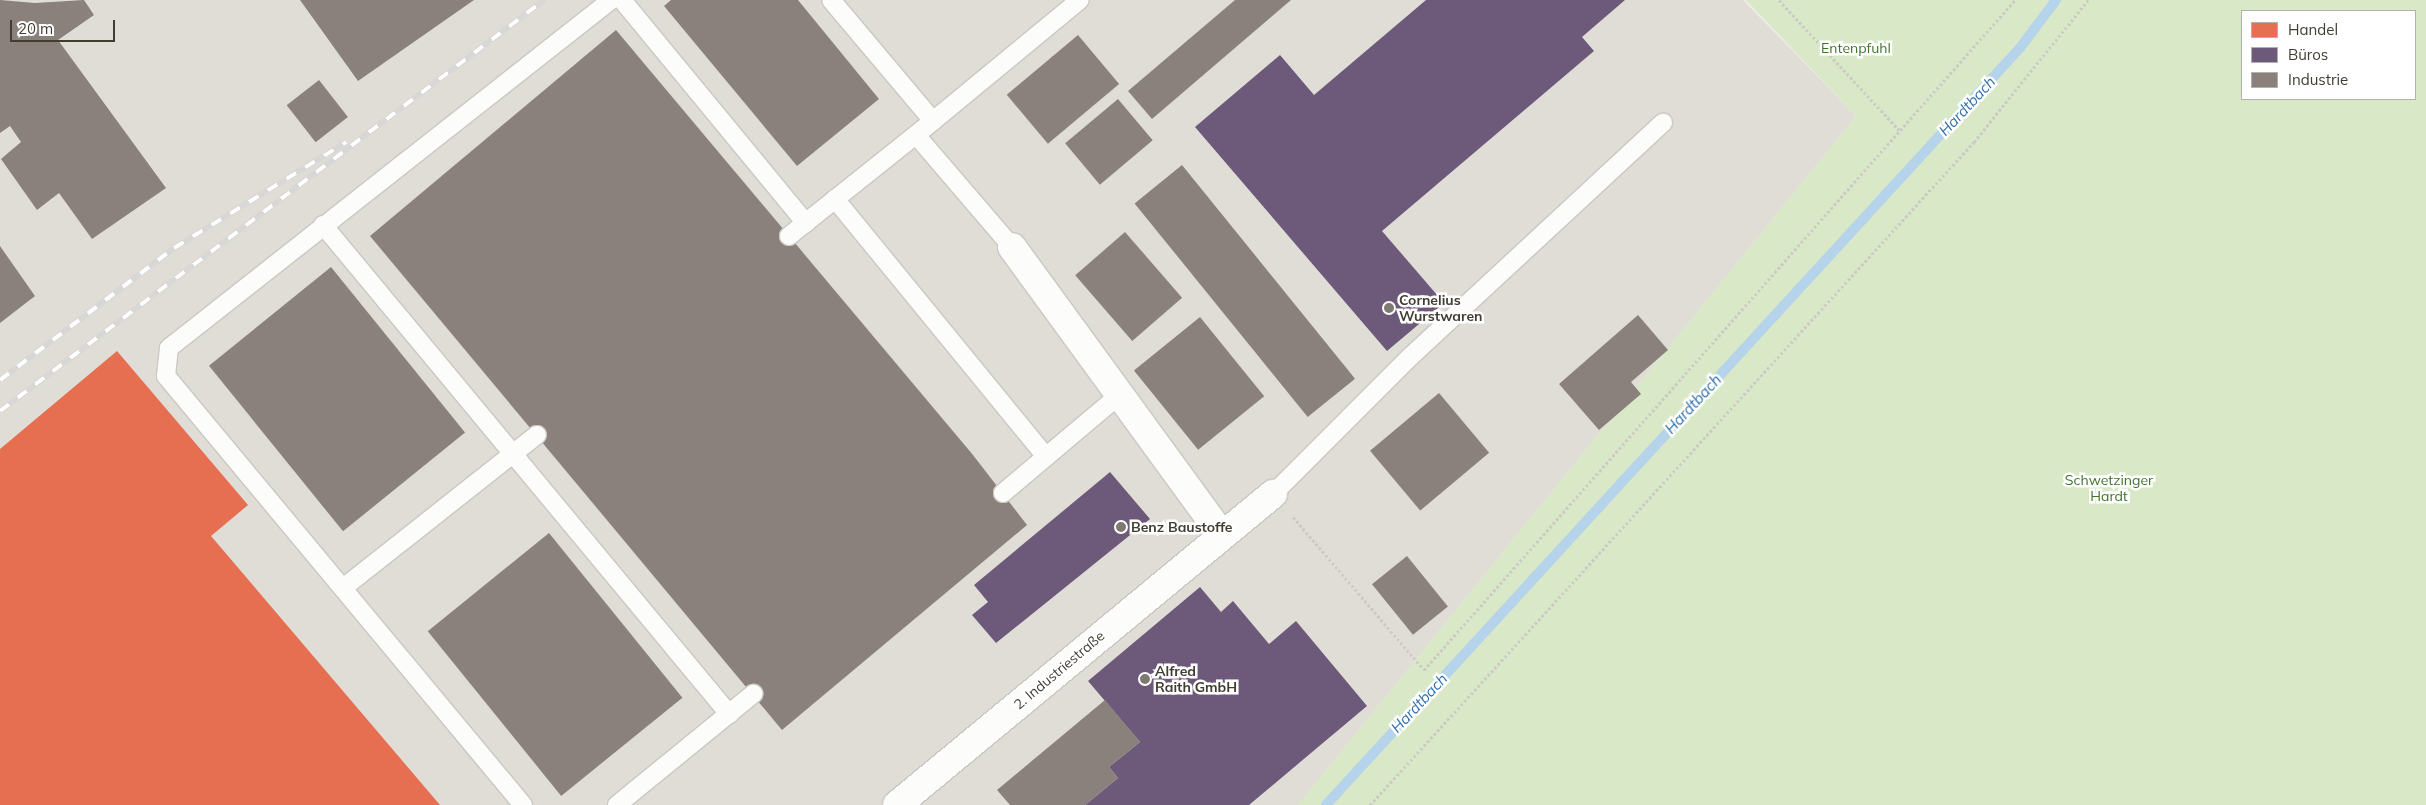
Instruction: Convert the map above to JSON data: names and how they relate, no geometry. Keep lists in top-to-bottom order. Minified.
{"streets":{"street":["2. Industriestraße"]},"water":["Hardtbach"],"parks":["Entenpfuhl","Schwetzinger Hardt"],"places":["Cornelius Wurstwaren","Benz Baustoffe","Alfred Raith GmbH"],"legend":["Handel","Büros","Industrie"],"scale_bar":"20 m"}
